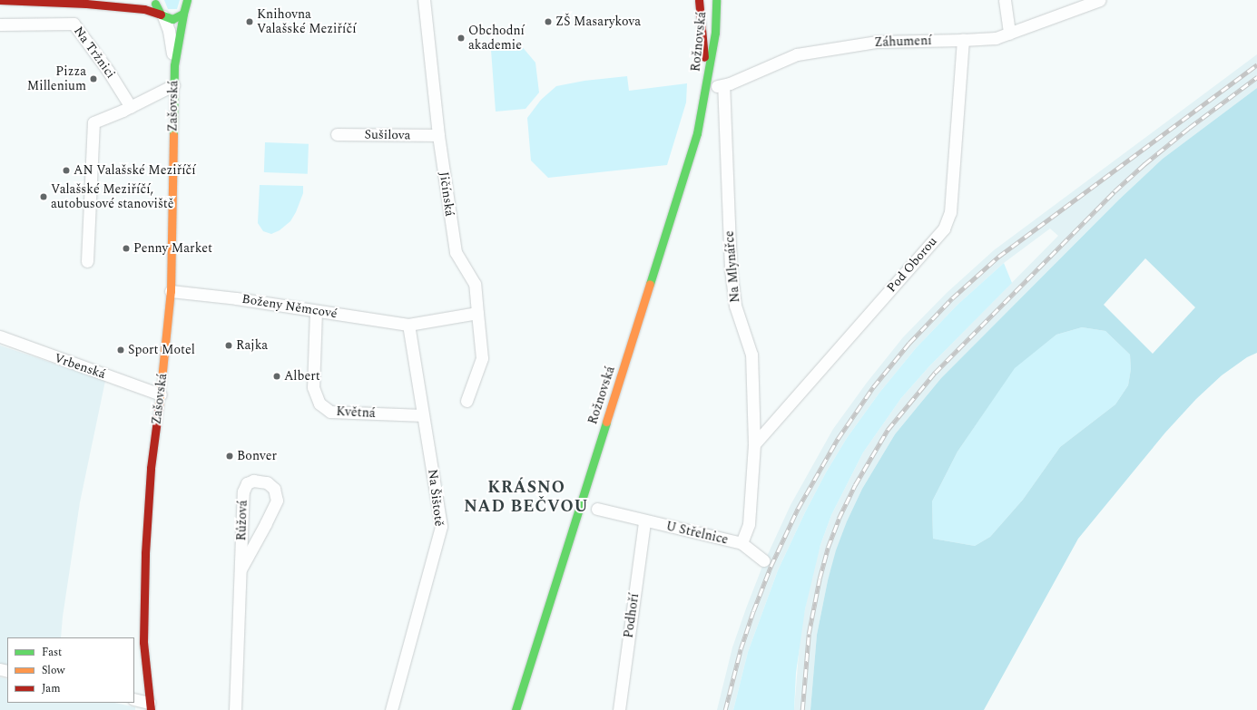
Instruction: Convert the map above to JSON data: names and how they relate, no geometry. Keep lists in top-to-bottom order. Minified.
{"streets":{"main road":["Rožnovská","Zašovská"],"street":["Záhumení","Na Tržnici","Sušilova","Jičínská","Pod Oborou","Na Mlynářce","Boženy Němcové","Vrbenská","Květná","Na Šištotě","Růžová","U Střelnice","Podhoří"]},"crossings":[["Rožnovská","Záhumení"],["Záhumení","Pod Oborou"],["Záhumení","Na Mlynářce"],["Zašovská","Boženy Němcové"],["Zašovská","Vrbenská"],["Sušilova","Jičínská"],["Pod Oborou","Na Mlynářce"],["Pod Oborou","U Střelnice"],["Na Mlynářce","U Střelnice"],["Boženy Němcové","Květná"],["Boženy Němcové","Na Šištotě"],["Květná","Na Šištotě"],["U Střelnice","Podhoří"]],"districts":["KRÁSNO NAD BEČVOU"],"places":["Knihovna Valašské Meziříčí","ZŠ Masarykova","Obchodní akademie","Pizza Millenium","AN Valašské Meziříčí","Valašské Meziříčí, autobusové stanoviště","Penny Market","Rajka","Sport Motel","Albert","Bonver"],"legend":["Fast","Slow","Jam"]}
